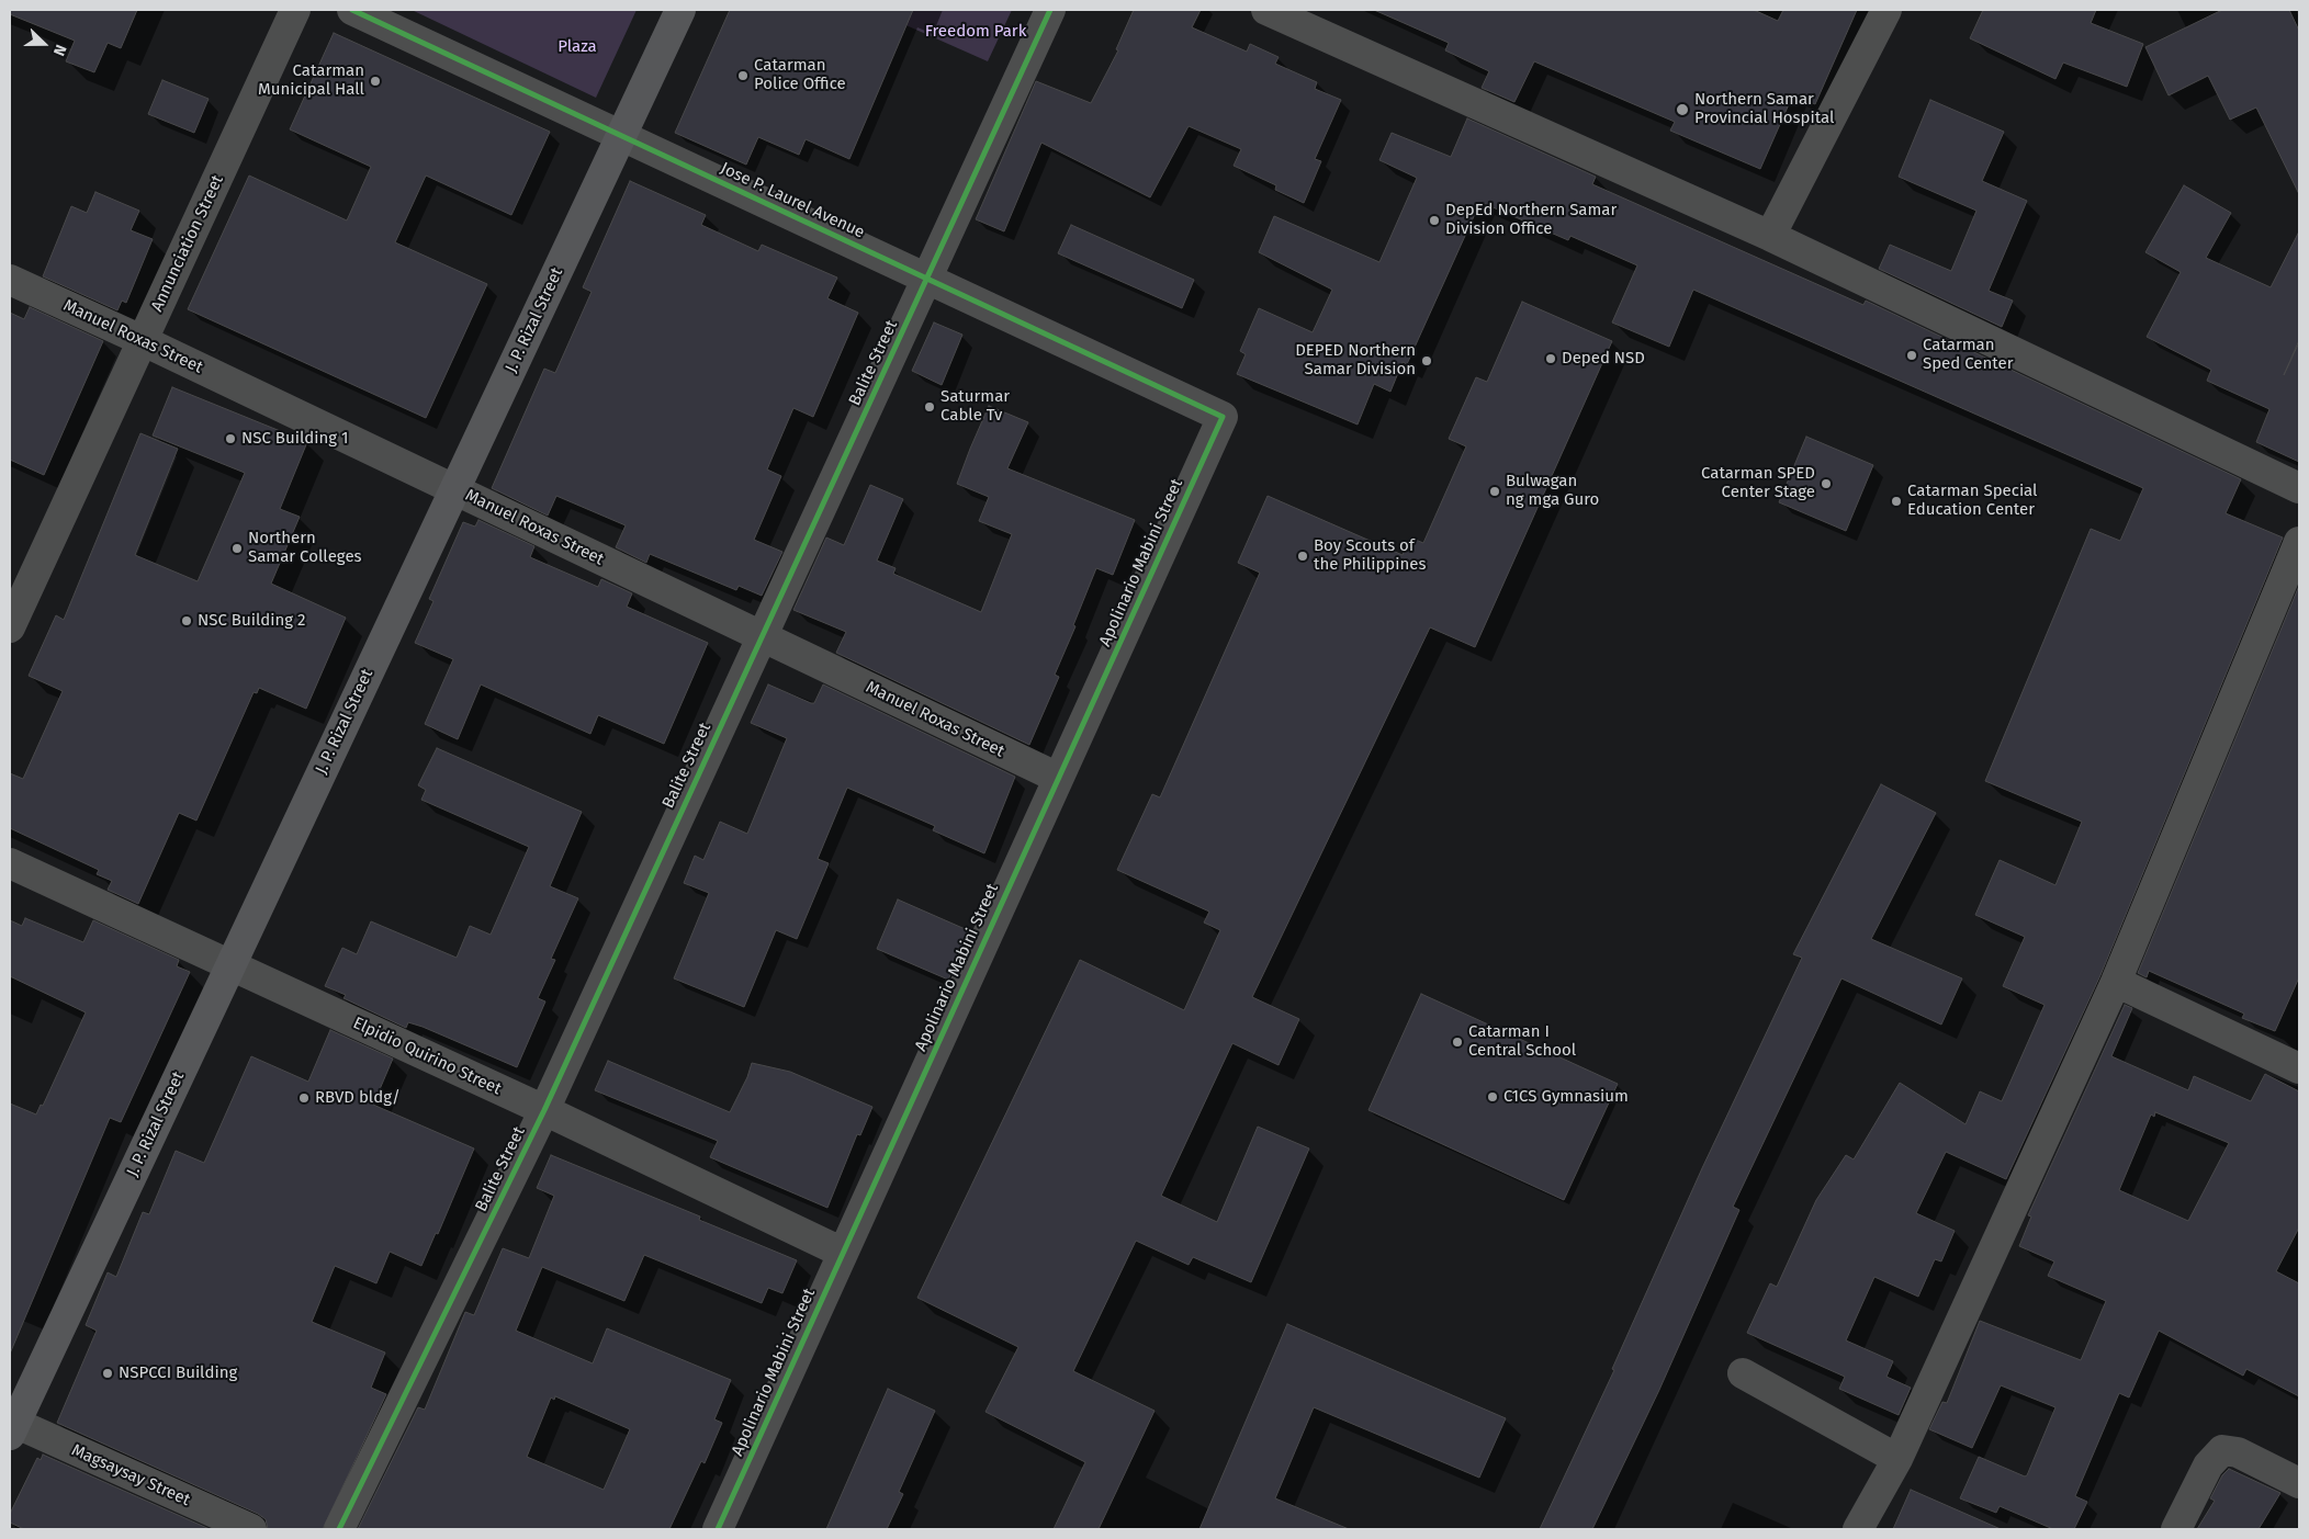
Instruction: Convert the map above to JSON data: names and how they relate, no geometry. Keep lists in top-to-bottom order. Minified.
{"streets":{"main road":["J. P. Rizal Street"],"street":["Jose P. Laurel Avenue","Annunciation Street","Manuel Roxas Street","Balite Street","Apolinario Mabini Street","Elpidio Quirino Street","Magsaysay Street"]},"crossings":[["Jose P. Laurel Avenue","J. P. Rizal Street"],["Jose P. Laurel Avenue","Balite Street"],["Jose P. Laurel Avenue","Apolinario Mabini Street"],["Annunciation Street","Manuel Roxas Street"],["J. P. Rizal Street","Manuel Roxas Street"],["J. P. Rizal Street","Elpidio Quirino Street"],["J. P. Rizal Street","Magsaysay Street"],["Manuel Roxas Street","Balite Street"],["Manuel Roxas Street","Apolinario Mabini Street"],["Balite Street","Elpidio Quirino Street"],["Apolinario Mabini Street","Elpidio Quirino Street"]],"parks":["Freedom Park","Plaza"],"places":["Catarman Police Office","Catarman Municipal Hall","Northern Samar Provincial Hospital","DepEd Northern Samar Division Office","Catarman Sped Center","Deped NSD","DEPED Northern Samar Division","Saturmar Cable Tv","NSC Building 1","Catarman SPED Center Stage","Bulwagan ng mga Guro","Catarman Special Education Center","Northern Samar Colleges","Boy Scouts of the Philippines","NSC Building 2","Catarman I Central School","C1CS Gymnasium","RBVD bldg/","NSPCCI Building"],"north":"right"}
